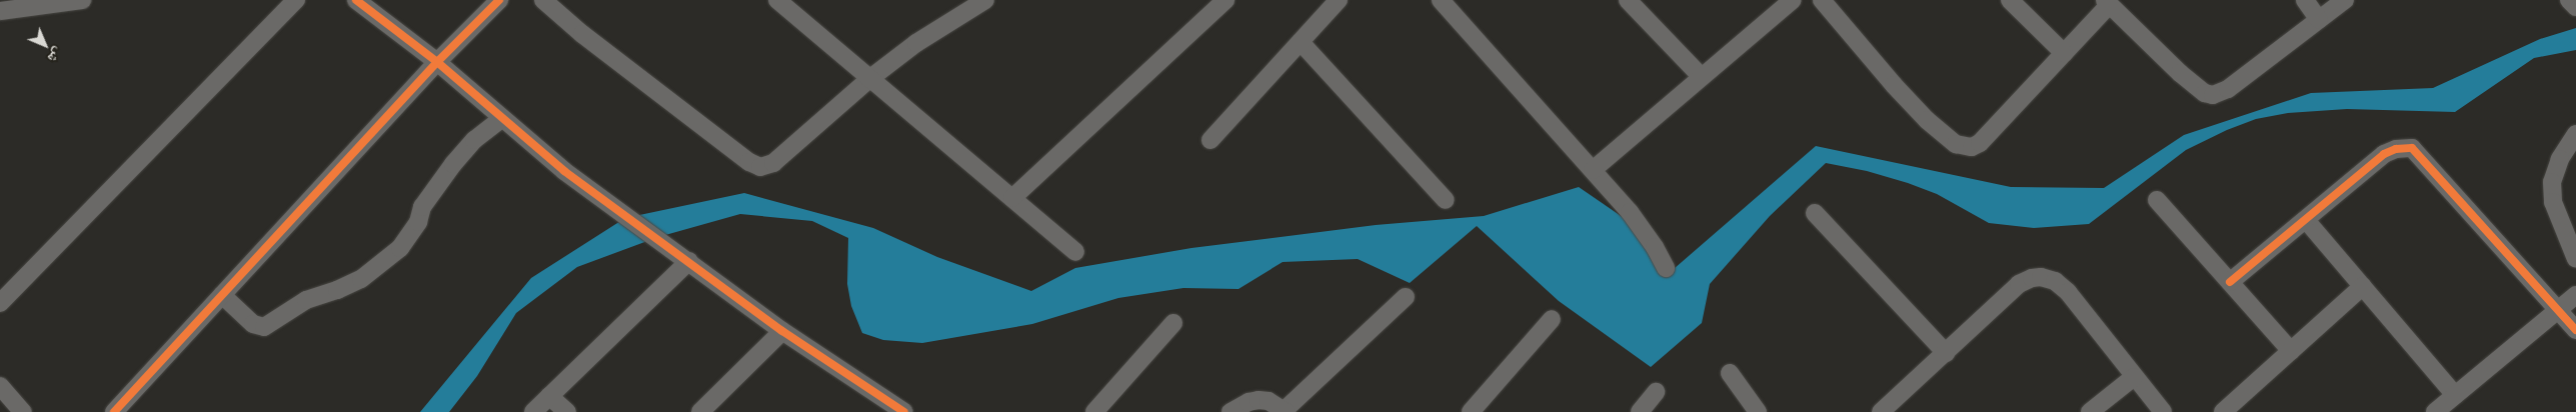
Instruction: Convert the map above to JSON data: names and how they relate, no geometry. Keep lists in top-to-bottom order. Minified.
{"north":"bottom right"}
